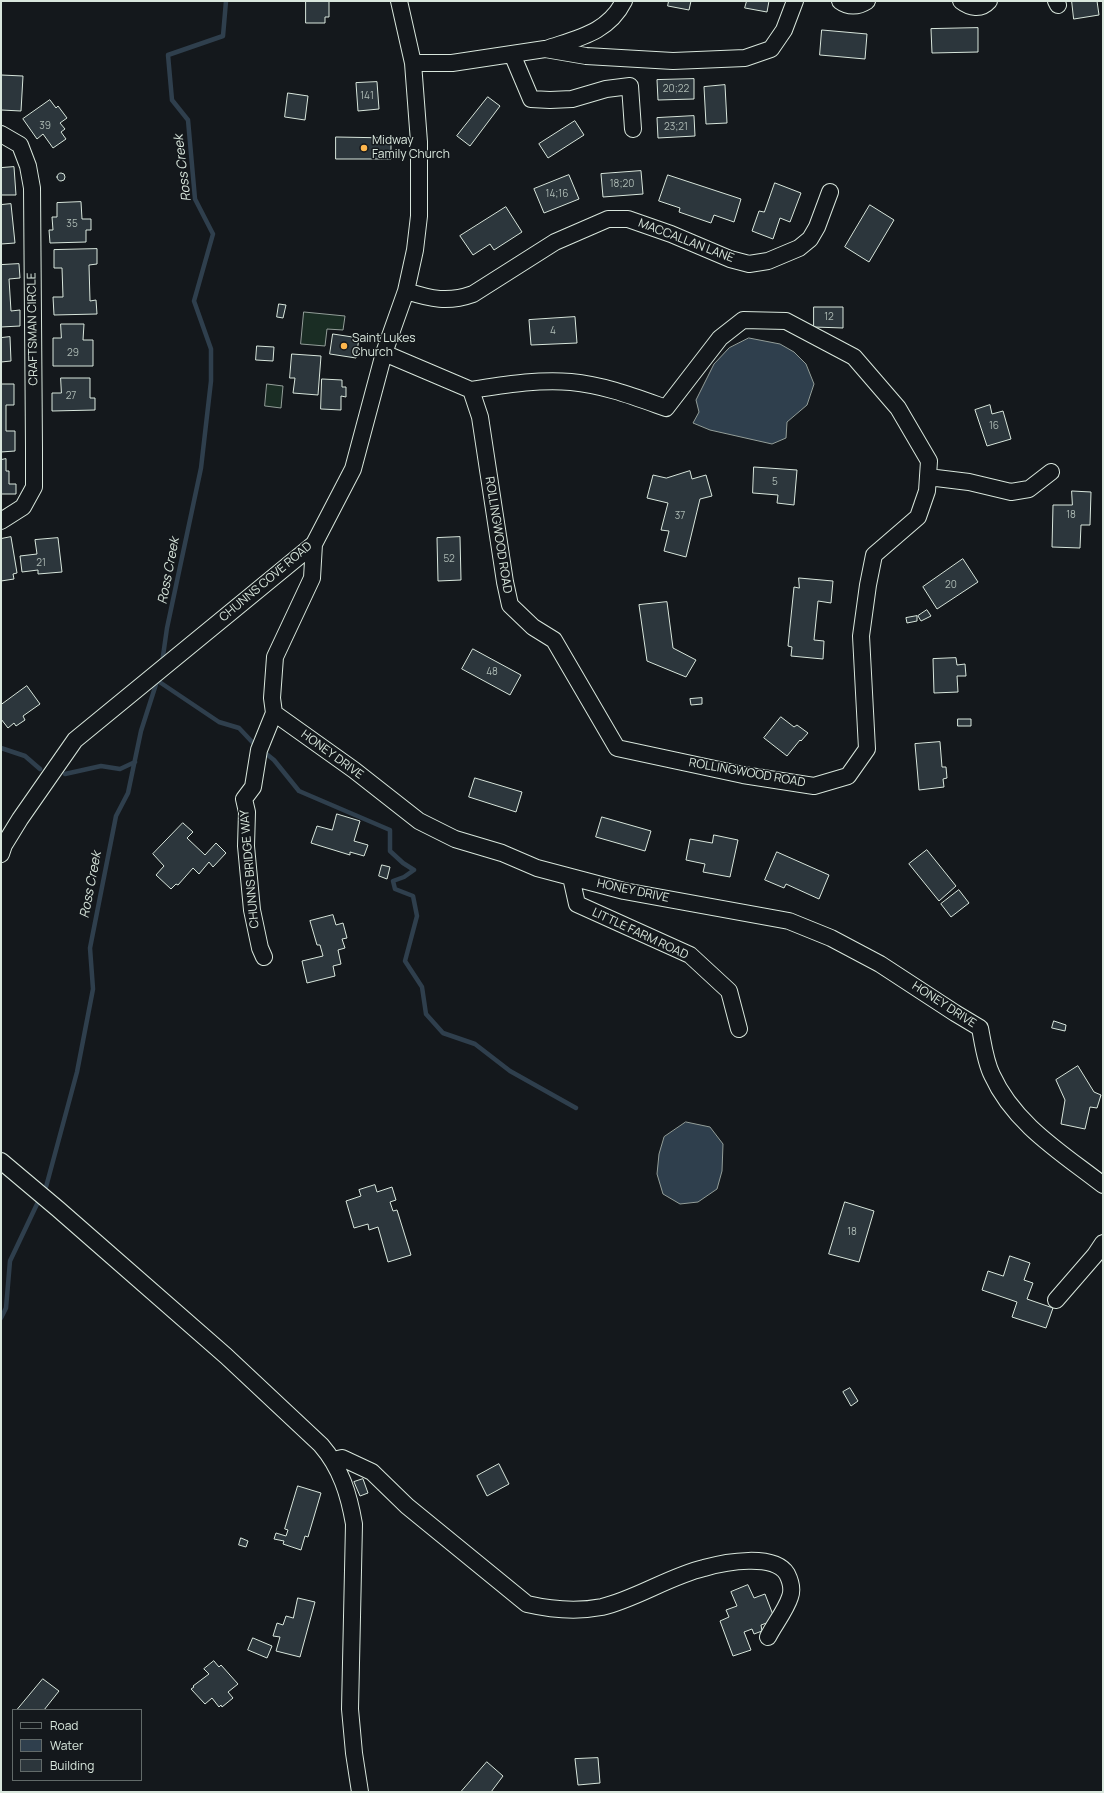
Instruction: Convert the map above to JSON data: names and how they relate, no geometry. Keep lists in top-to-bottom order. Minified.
{"streets":{"street":["MACCALLAN LANE","CRAFTSMAN CIRCLE","ROLLINGWOOD ROAD","CHUNNS COVE ROAD","HONEY DRIVE","CHUNNS BRIDGE WAY","LITTLE FARM ROAD"]},"crossings":[["MACCALLAN LANE","CHUNNS COVE ROAD"],["HONEY DRIVE","CHUNNS BRIDGE WAY"],["HONEY DRIVE","LITTLE FARM ROAD"]],"water":["Ross Creek"],"places":["Midway Family Church","Saint Lukes Church"],"house_numbers":["20;22","141","39","23;21","18;20","14;16","35","12","4","29","27","16","5","18","37","52","21","20","48","18"],"legend":["Road","Water","Building"]}
